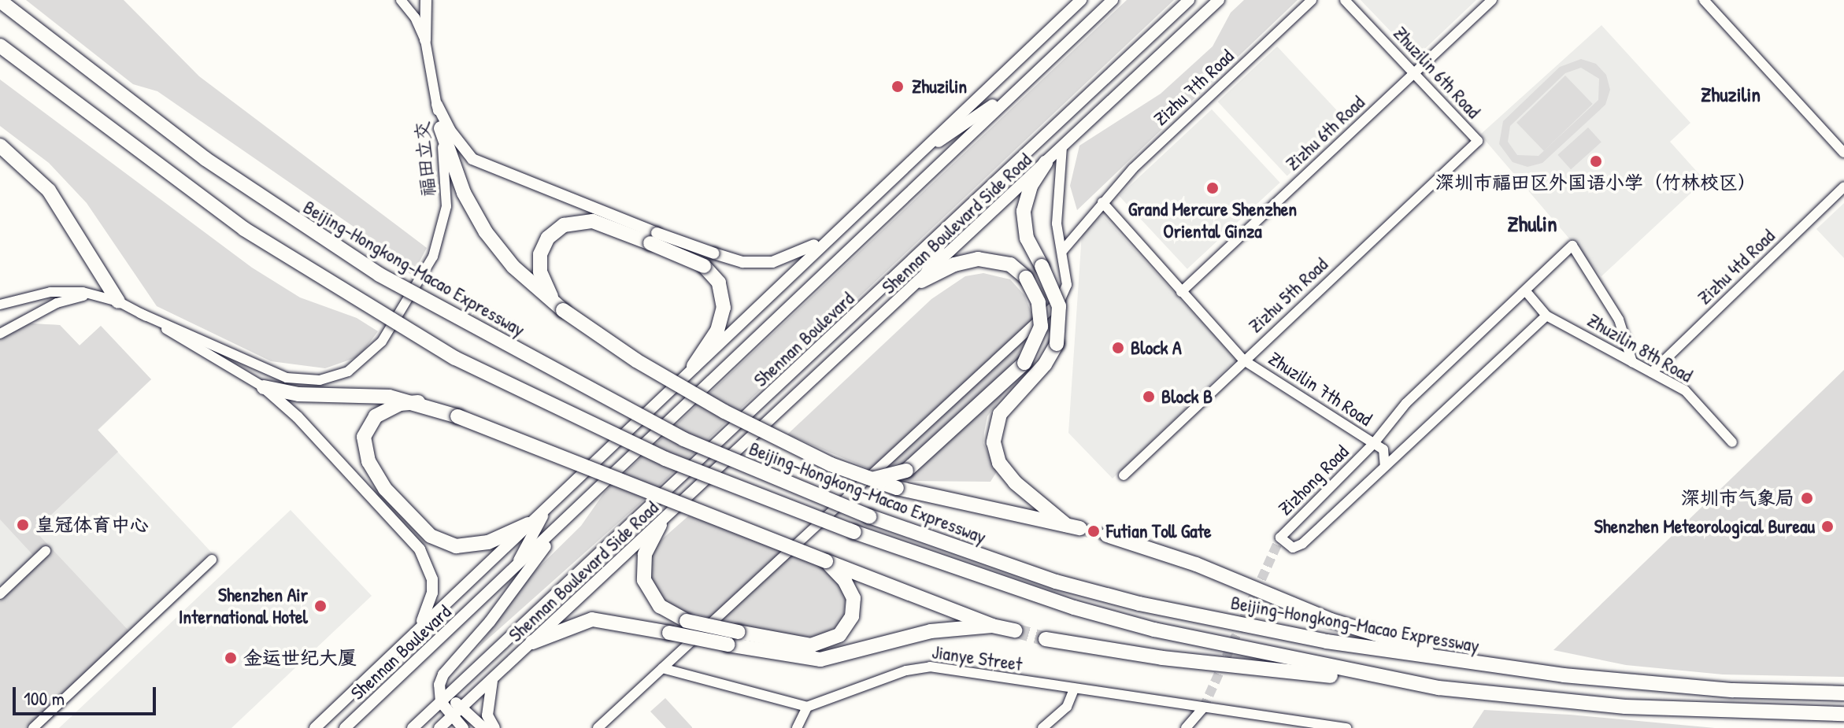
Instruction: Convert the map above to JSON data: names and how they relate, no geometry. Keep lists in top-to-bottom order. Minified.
{"streets":{"highway":["Beijing-Hongkong-Macao Expressway"],"main road":["Shennan Boulevard Side Road","Shennan Boulevard"],"street":["Zhuzilin 6th Road","Zizhu 7th Road","Zizhu 6th Road","福田立交","Zizhu 4td Road","Zizhu 5th Road","Zhuzilin 8th Road","Zhuzilin 7th Road","Zizhong Road","Jianye Street"]},"crossings":[["Zhuzilin 6th Road","Zizhu 6th Road"],["Zhuzilin 6th Road","Zizhu 5th Road"],["Zizhu 7th Road","Zhuzilin 7th Road"],["Zizhu 6th Road","Zhuzilin 7th Road"],["Zizhu 4td Road","Zhuzilin 8th Road"],["Zizhu 5th Road","Zhuzilin 7th Road"],["Zhuzilin 8th Road","Zizhong Road"],["Zhuzilin 7th Road","Zizhong Road"]],"districts":["Zhuzilin","Zhulin"],"places":["Zhuzilin","深圳市福田区外国语小学（竹林校区）","Grand Mercure Shenzhen Oriental Ginza","Block A","Block B","深圳市气象局","皇冠体育中心","Shenzhen Meteorological Bureau","Futian Toll Gate","Shenzhen Air International Hotel","金运世纪大厦"],"scale_bar":"100 m"}
